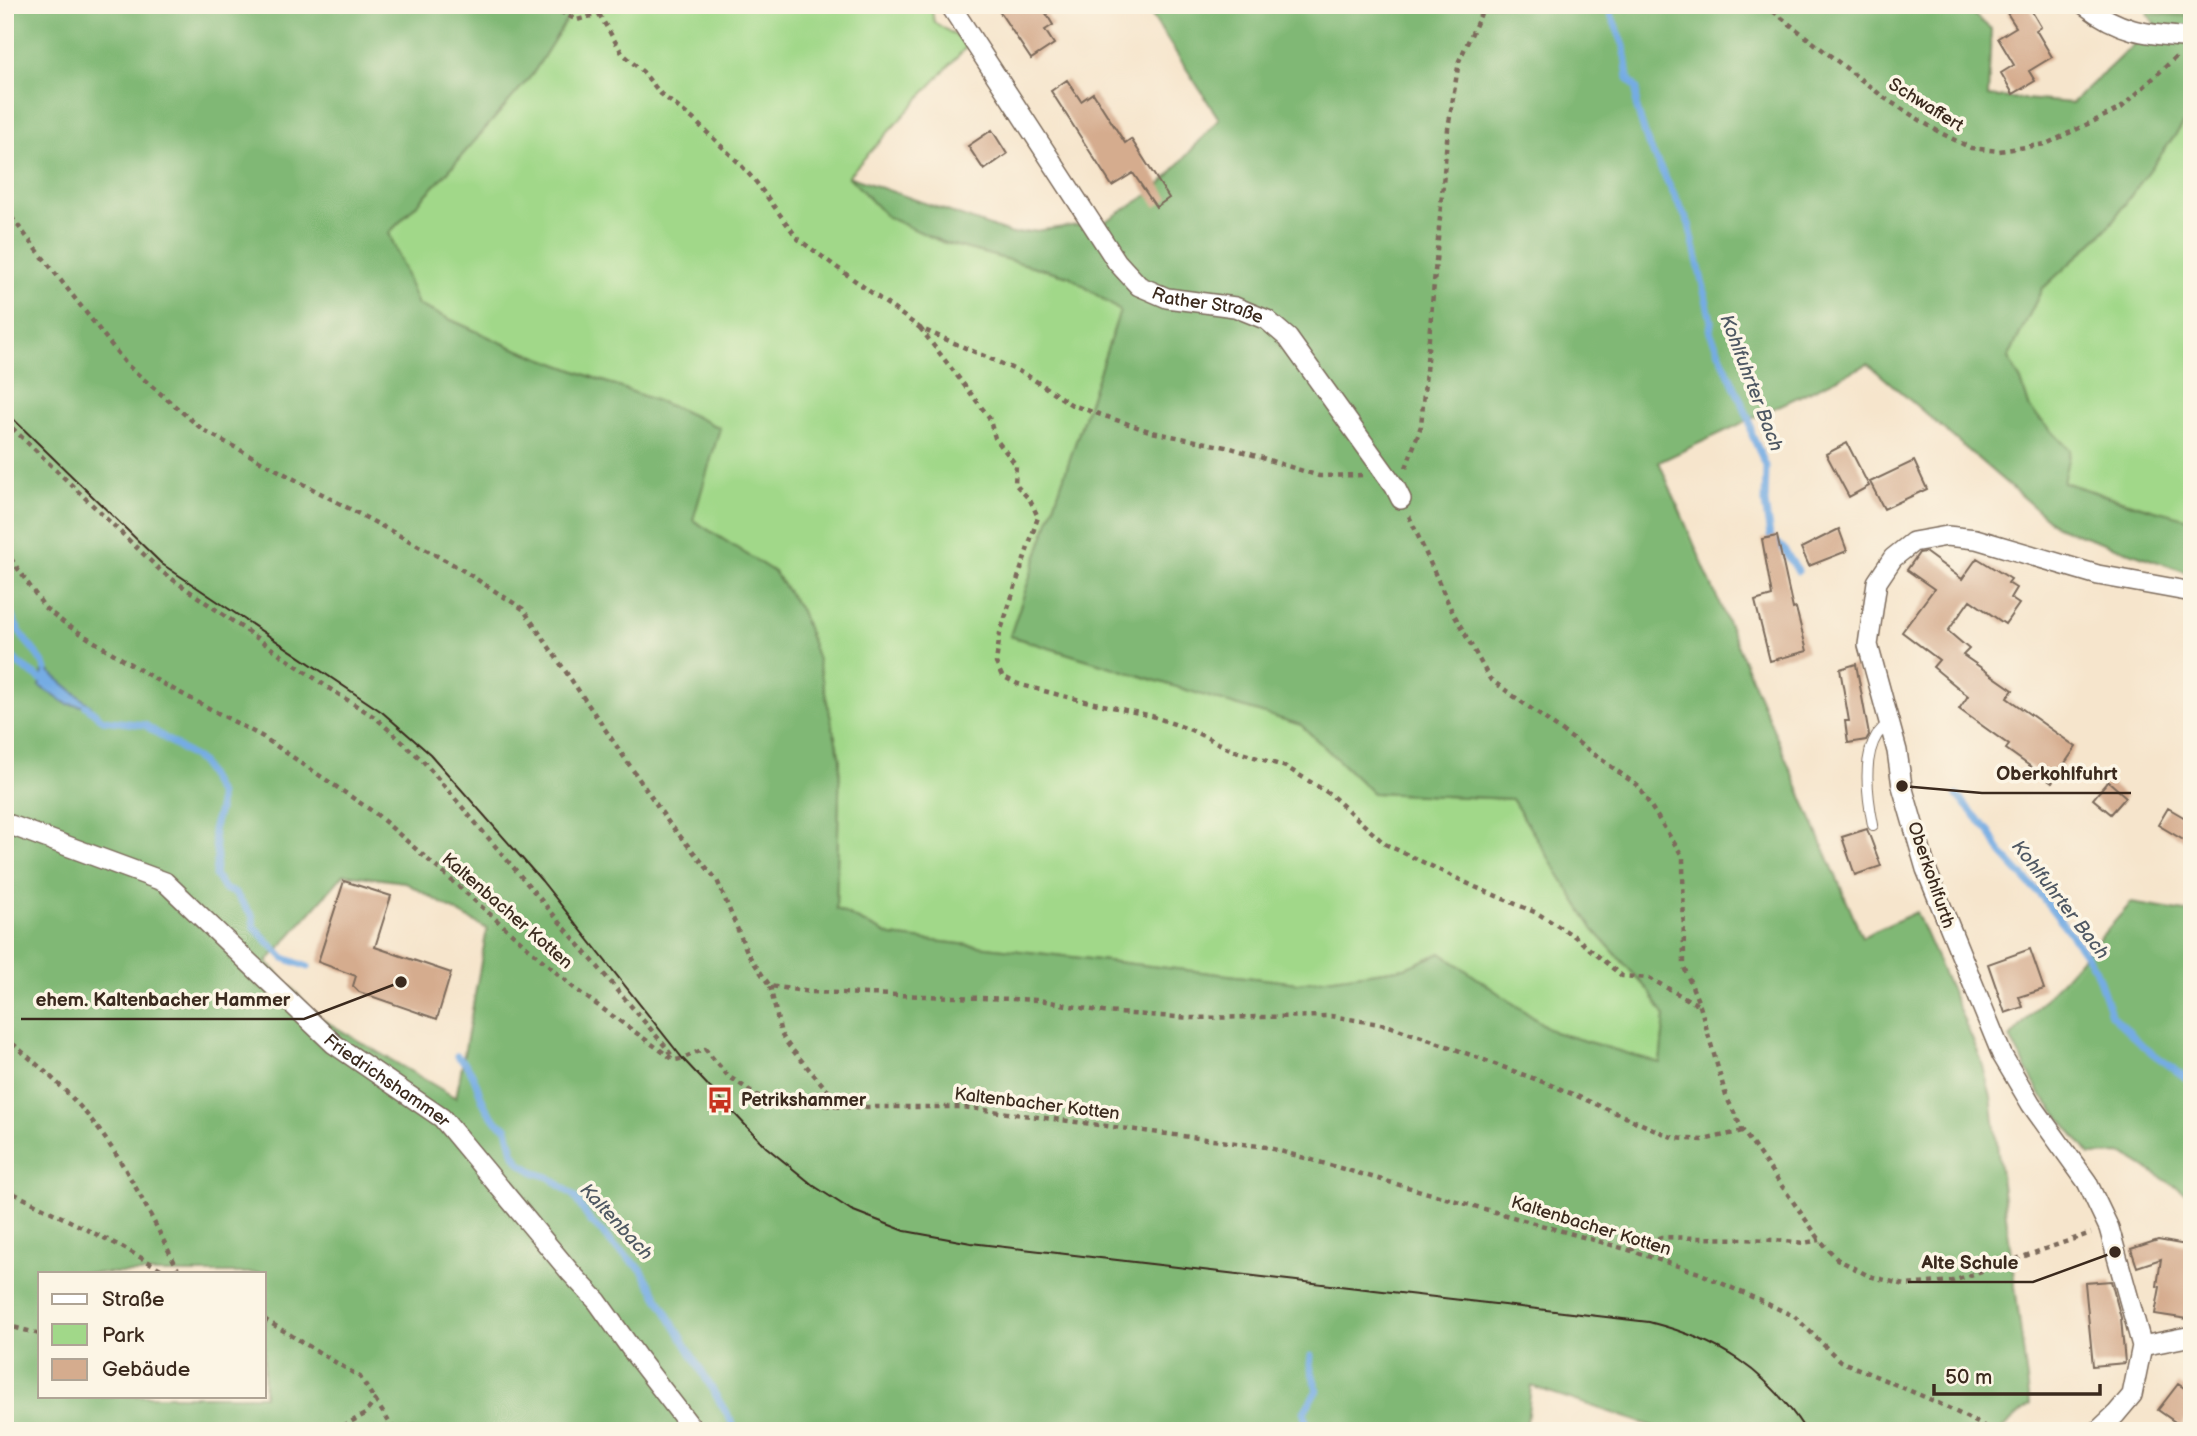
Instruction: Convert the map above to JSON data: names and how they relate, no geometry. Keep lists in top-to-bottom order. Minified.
{"streets":{"street":["Rather Straße","Oberkohlfurth","Friedrichshammer"],"path":["Schwaffert","Kaltenbacher Kotten"]},"water":["Kohlfuhrter Bach","Kaltenbach"],"places":{"other":["Oberkohlfuhrt","ehem. Kaltenbacher Hammer","Alte Schule"],"bus stop":["Petrikshammer"]},"legend":["Straße","Park","Gebäude"],"scale_bar":"50 m"}
